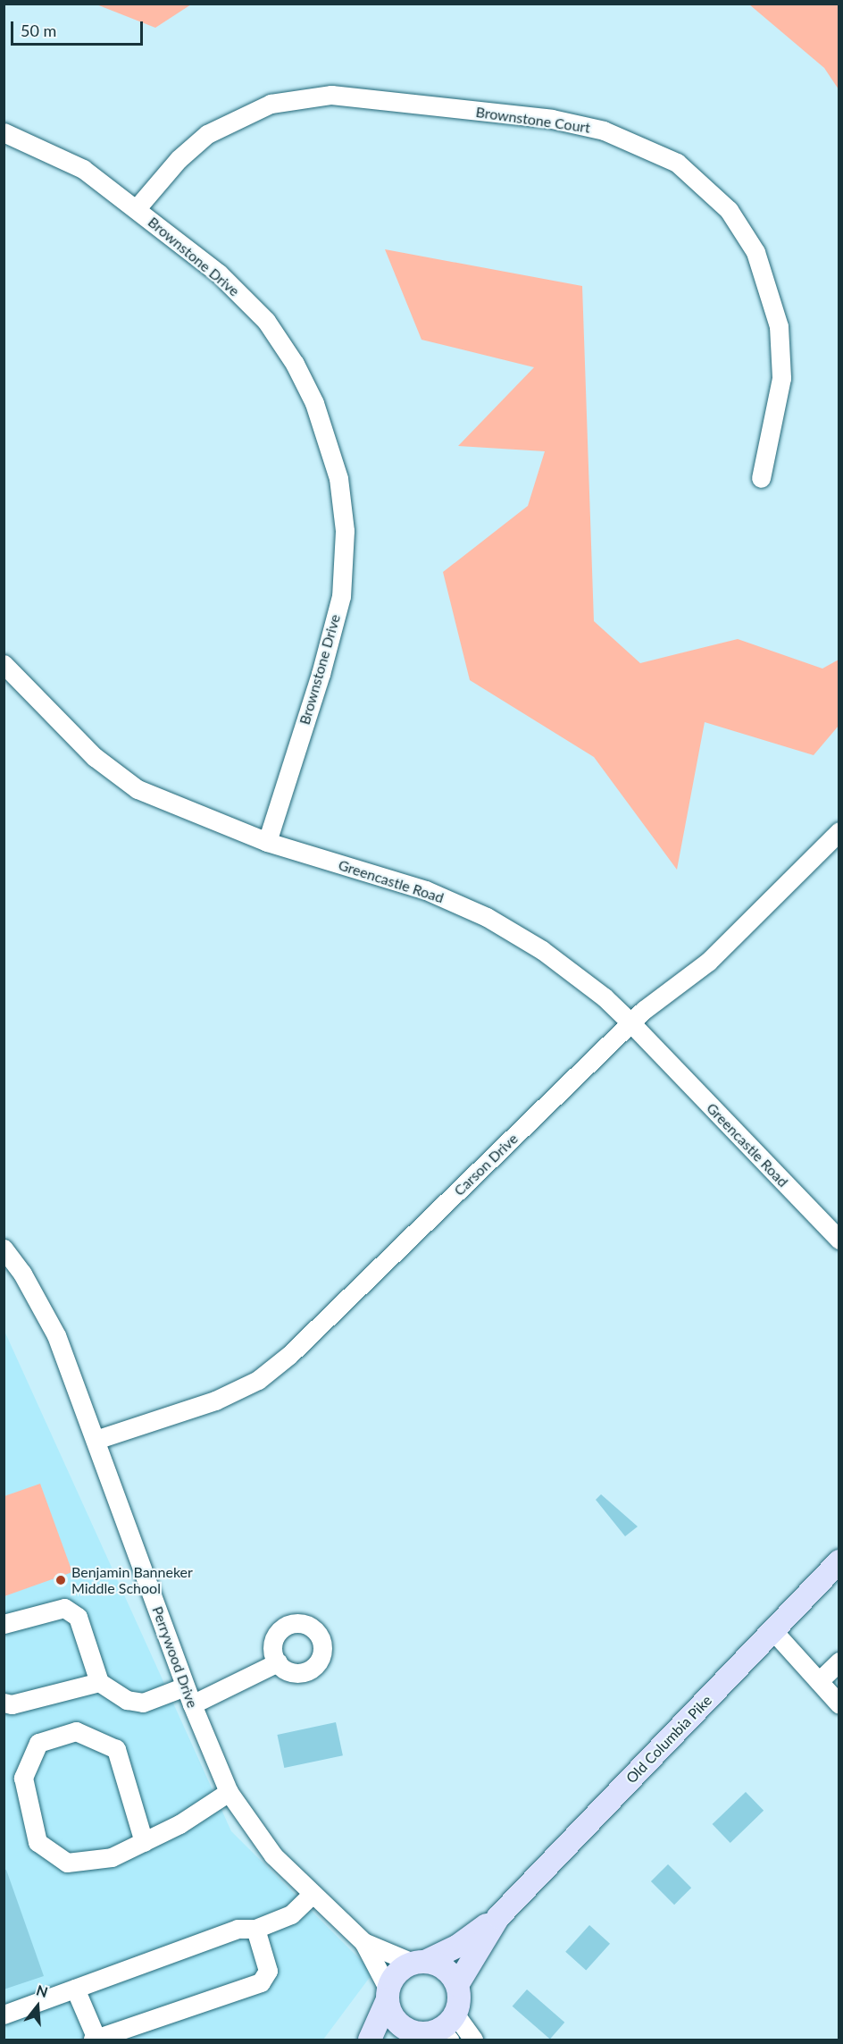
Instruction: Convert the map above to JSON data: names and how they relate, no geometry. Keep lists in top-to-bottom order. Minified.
{"streets":{"main road":["Old Columbia Pike"],"street":["Brownstone Court","Brownstone Drive","Greencastle Road","Carson Drive","Perrywood Drive"]},"crossings":[["Brownstone Court","Brownstone Drive"],["Brownstone Drive","Greencastle Road"],["Greencastle Road","Carson Drive"],["Carson Drive","Perrywood Drive"],["Perrywood Drive","Old Columbia Pike"]],"places":["Benjamin Banneker Middle School"],"scale_bar":"50 m","north":"top"}
